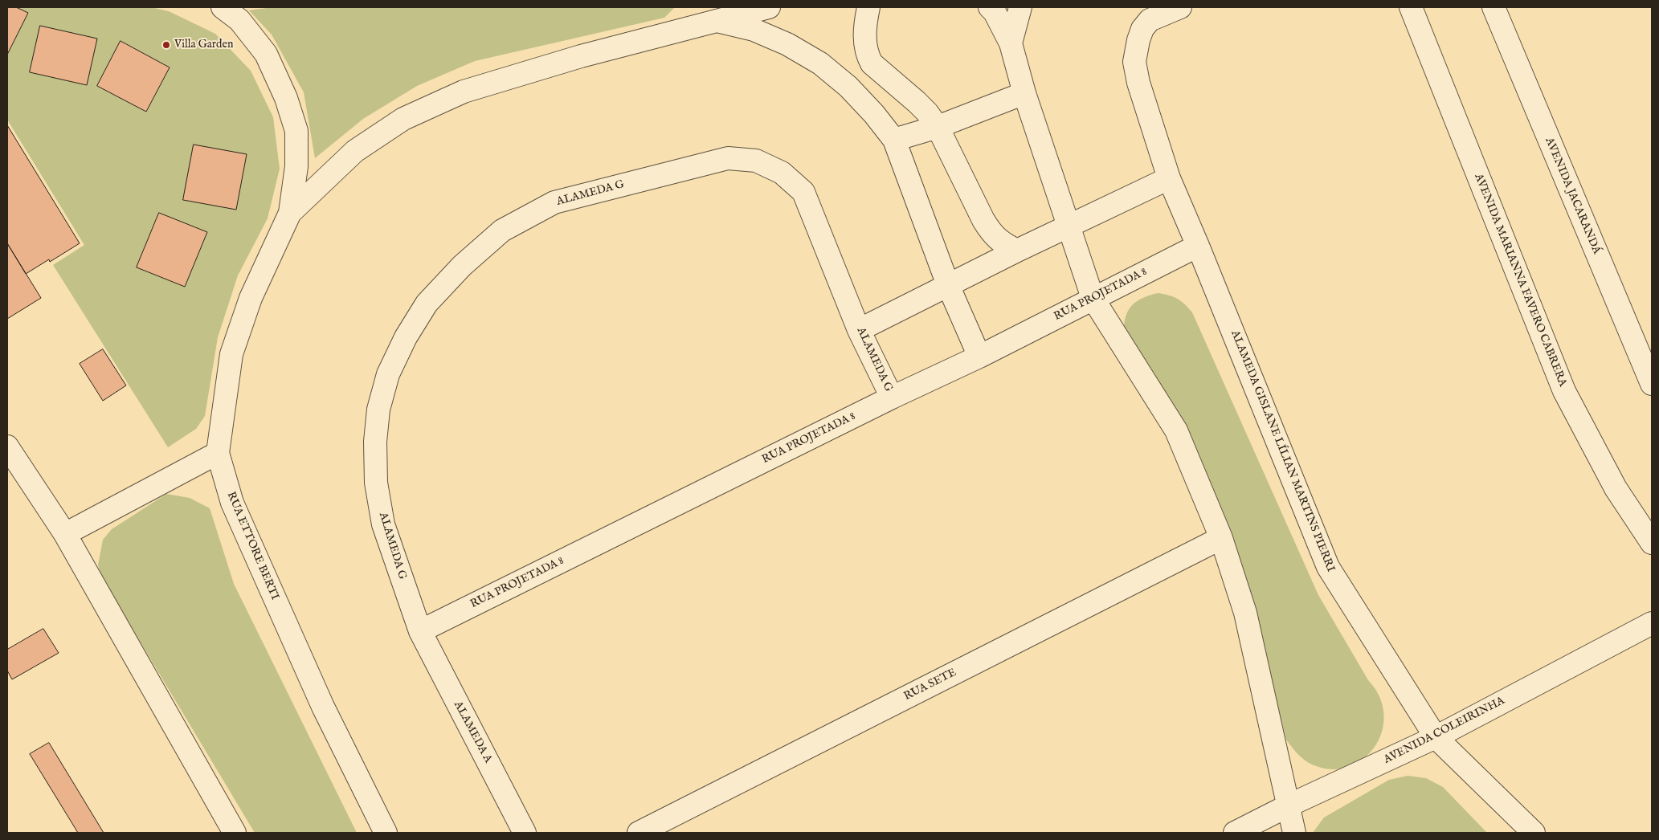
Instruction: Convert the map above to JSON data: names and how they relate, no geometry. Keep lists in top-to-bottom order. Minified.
{"streets":{"street":["ALAMEDA G","AVENIDA JACARANDÁ","AVENIDA MARIANNA FAVERO CABRERA","RUA PROJETADA 8","ALAMEDA GISLANE LÍLIAN MARTINS PIERRI","RUA ETTORE BERTI","RUA SETE","AVENIDA COLEIRINHA","ALAMEDA A"]},"crossings":[["ALAMEDA G","RUA PROJETADA 8"],["ALAMEDA G","ALAMEDA A"],["RUA PROJETADA 8","ALAMEDA GISLANE LÍLIAN MARTINS PIERRI"],["RUA PROJETADA 8","ALAMEDA A"],["ALAMEDA GISLANE LÍLIAN MARTINS PIERRI","AVENIDA COLEIRINHA"]],"places":["Villa Garden"]}
